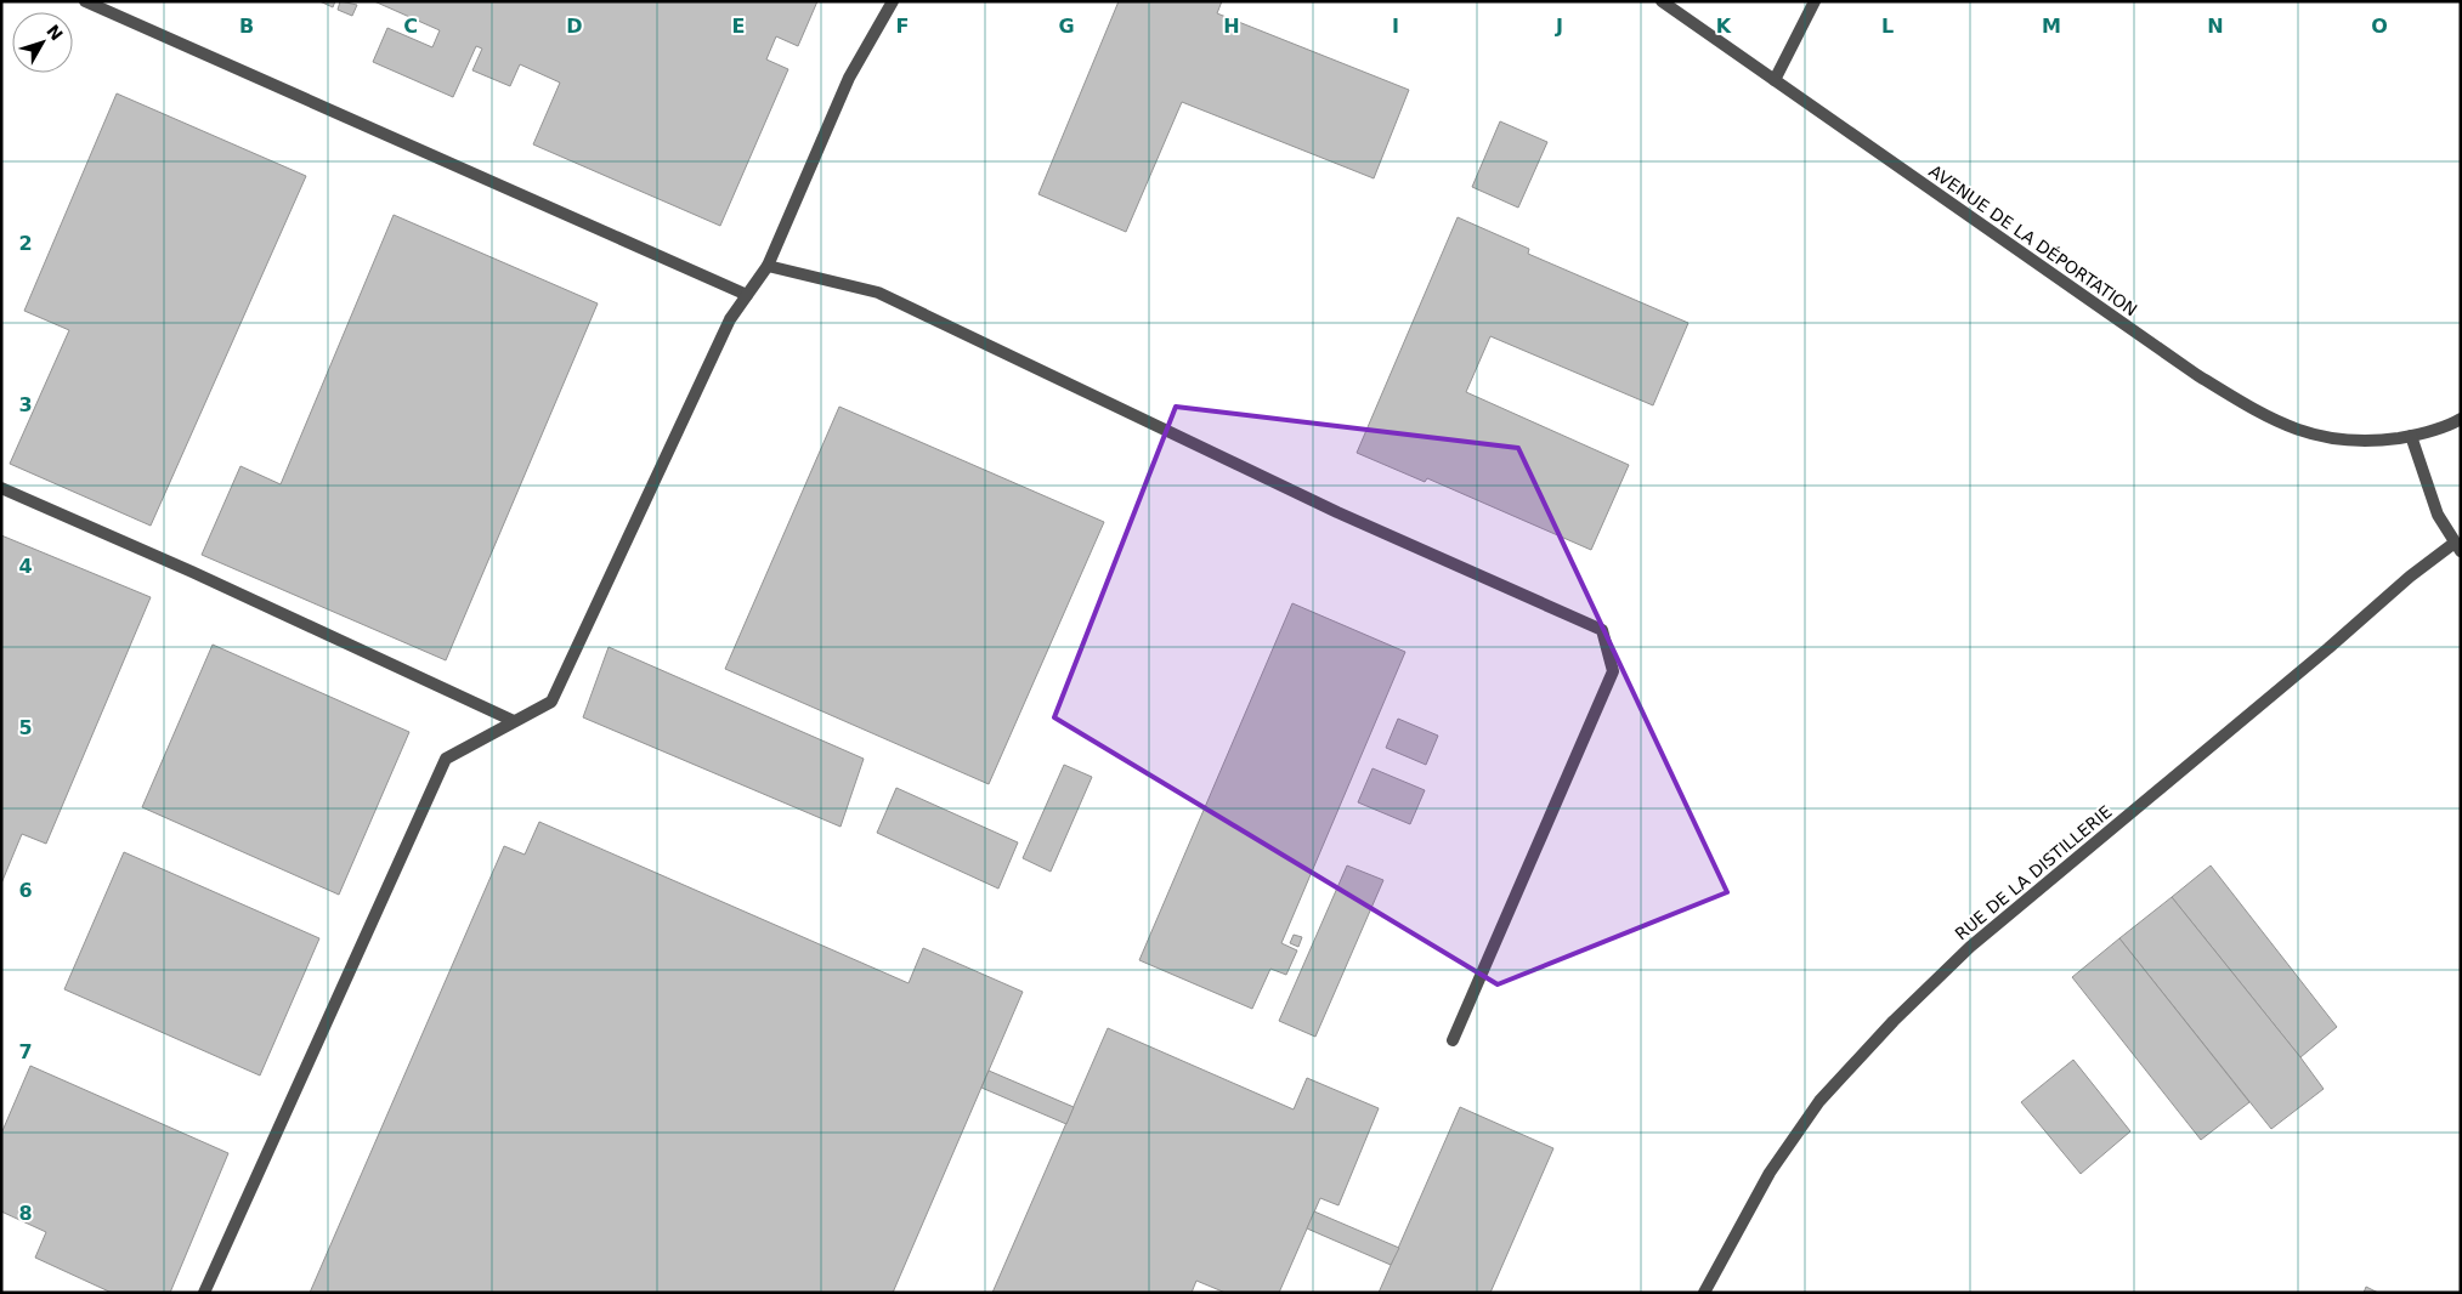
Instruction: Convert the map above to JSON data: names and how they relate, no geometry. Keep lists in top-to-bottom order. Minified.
{"streets":{"street":["AVENUE DE LA DÉPORTATION","RUE DE LA DISTILLERIE"]},"north":"top right","grid":{"columns":["B","C","D","E","F","G","H","I","J","K","L","M","N","O"],"rows":["2","3","4","5","6","7","8"]}}
